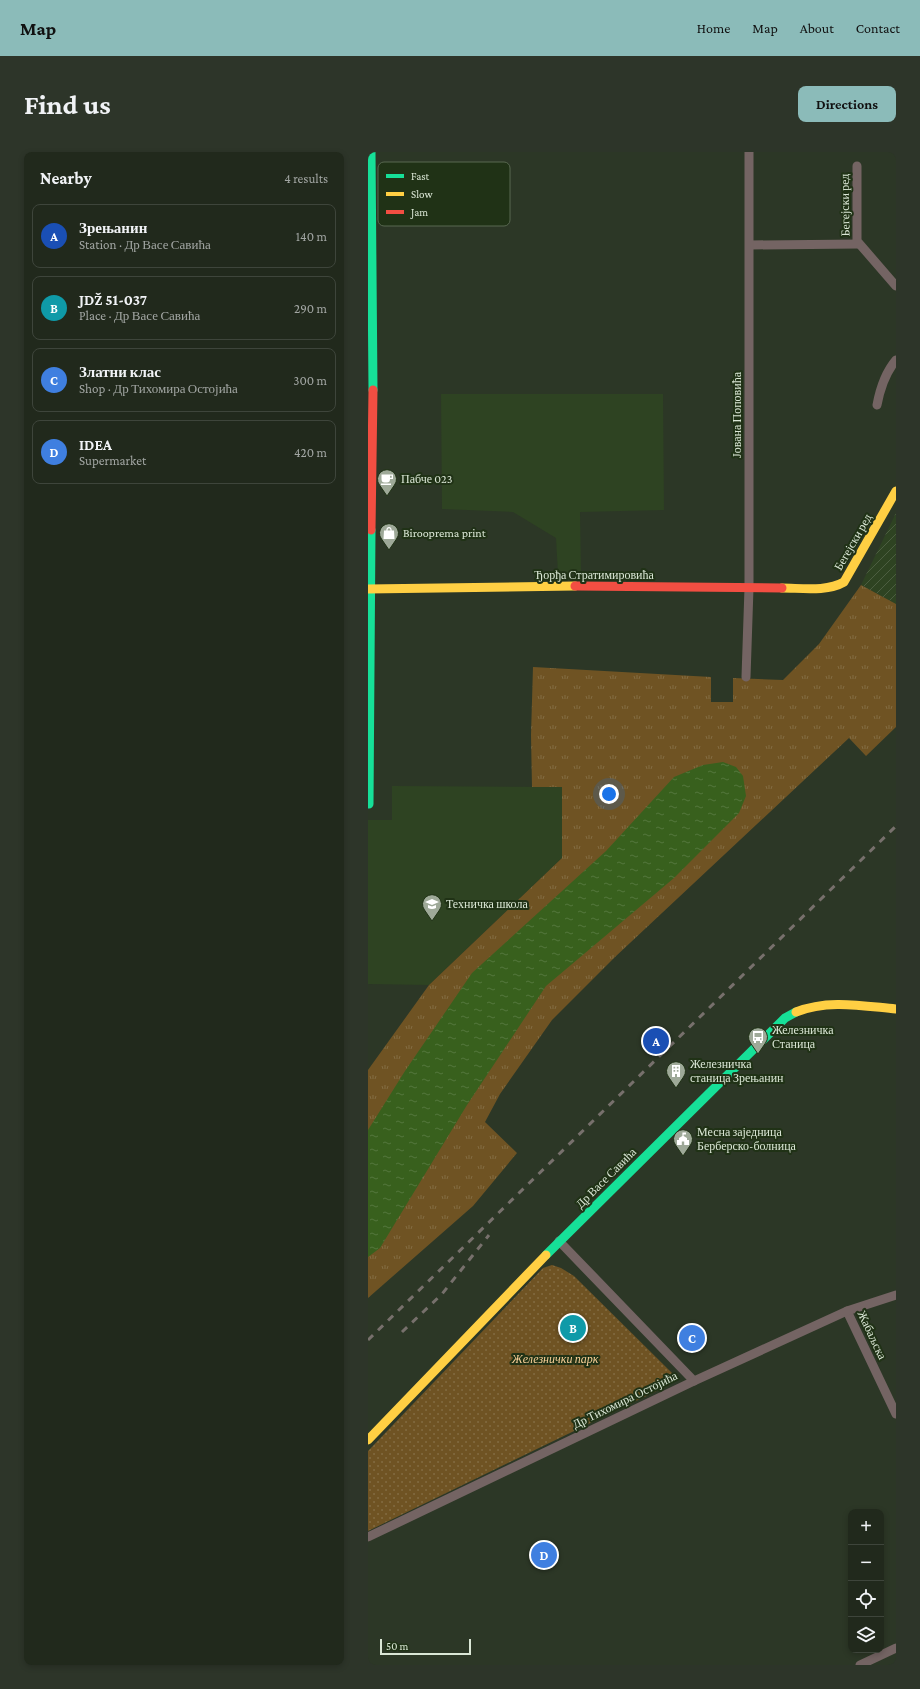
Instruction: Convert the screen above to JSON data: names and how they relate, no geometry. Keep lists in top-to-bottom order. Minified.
{"streets":{"street":["Бегејски ред","Јована Поповића","Ђорђа Стратимировића","Др Васе Савића","Жабаљска","Др Тихомира Остојића"]},"crossings":[["Бегејски ред","Јована Поповића"],["Бегејски ред","Ђорђа Стратимировића"],["Јована Поповића","Ђорђа Стратимировића"],["Жабаљска","Др Тихомира Остојића"]],"parks":["Железнички парк"],"places":{"cafe":["Пабче 023"],"shop":["Birooprema print"],"school or university":["Техничка школа"],"bus stop":["Железничка Станица"],"building":["Железничка станица Зрењанин"],"public building":["Месна заједница Берберско-болница"]},"legend":["Fast","Slow","Jam"],"scale_bar":"50 m","page":{"header":"Map","nav":["Home","Map","About","Contact"],"buttons":"Directions","title":"Find us","heading":["Nearby","4 results"],"list":[{"mark":"A","name":"Зрењанин","note":"Station · Др Васе Савића","value":"140 m"},{"mark":"B","name":"JDŽ 51-037","note":"Place · Др Васе Савића","value":"290 m"},{"mark":"C","name":"Златни клас","note":"Shop · Др Тихомира Остојића","value":"300 m"},{"mark":"D","name":"IDEA","note":"Supermarket","value":"420 m"}],"pins":["A","B","C","D"],"map_buttons":["+","−"],"scale":"50 m"}}
